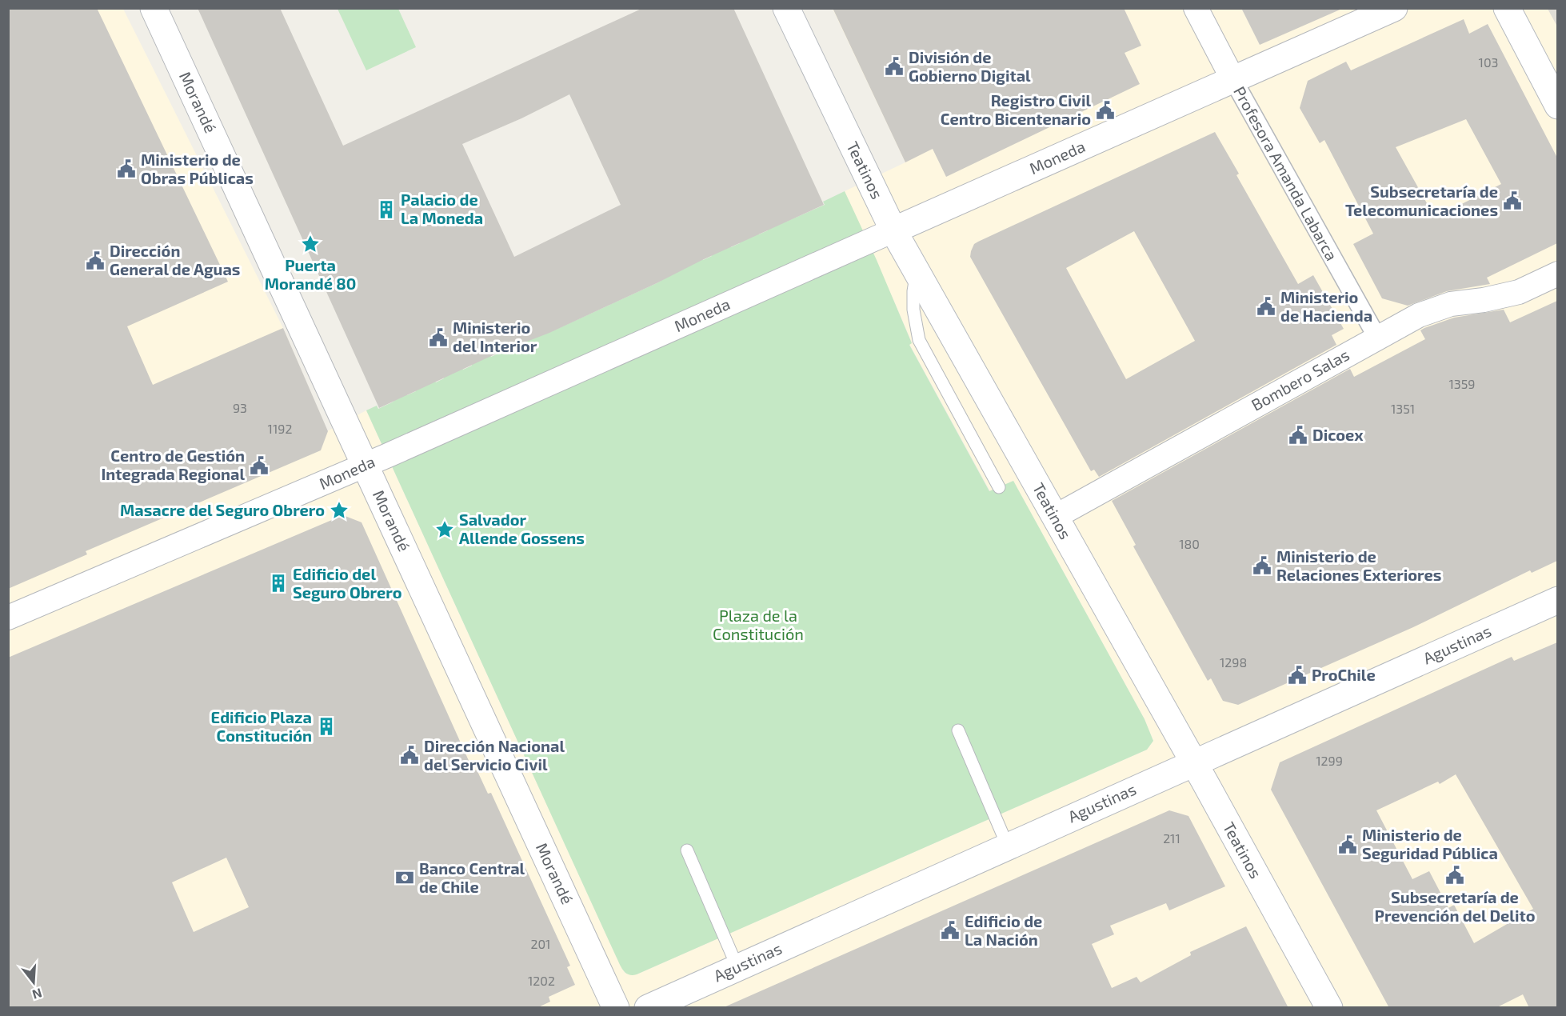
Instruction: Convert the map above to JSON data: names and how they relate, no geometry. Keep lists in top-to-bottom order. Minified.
{"streets":{"main road":["Morandé","Moneda","Teatinos","Agustinas"],"street":["Profesora Amanda Labarca","Bombero Salas"]},"crossings":[["Morandé","Moneda"],["Moneda","Teatinos"],["Moneda","Profesora Amanda Labarca"],["Teatinos","Bombero Salas"],["Teatinos","Agustinas"],["Profesora Amanda Labarca","Bombero Salas"]],"parks":["Plaza de la Constitución"],"places":{"public building":["División de Gobierno Digital","Registro Civil Centro Bicentenario","Ministerio de Obras Públicas","Subsecretaría de Telecomunicaciones","Dirección General de Aguas","Ministerio de Hacienda","Ministerio del Interior","Dicoex","Centro de Gestión Integrada Regional","Ministerio de Relaciones Exteriores","ProChile","Dirección Nacional del Servicio Civil","Ministerio de Seguridad Pública","Subsecretaría de Prevención del Delito","Edificio de La Nación"],"building":["Palacio de La Moneda","Edificio del Seguro Obrero","Edificio Plaza Constitución"],"place":["Puerta Morandé 80","Masacre del Seguro Obrero","Salvador Allende Gossens"],"bank":["Banco Central de Chile"]},"house_numbers":["103","1359","93","1351","1192","180","1298","1299","211","201","1202"],"north":"bottom"}
